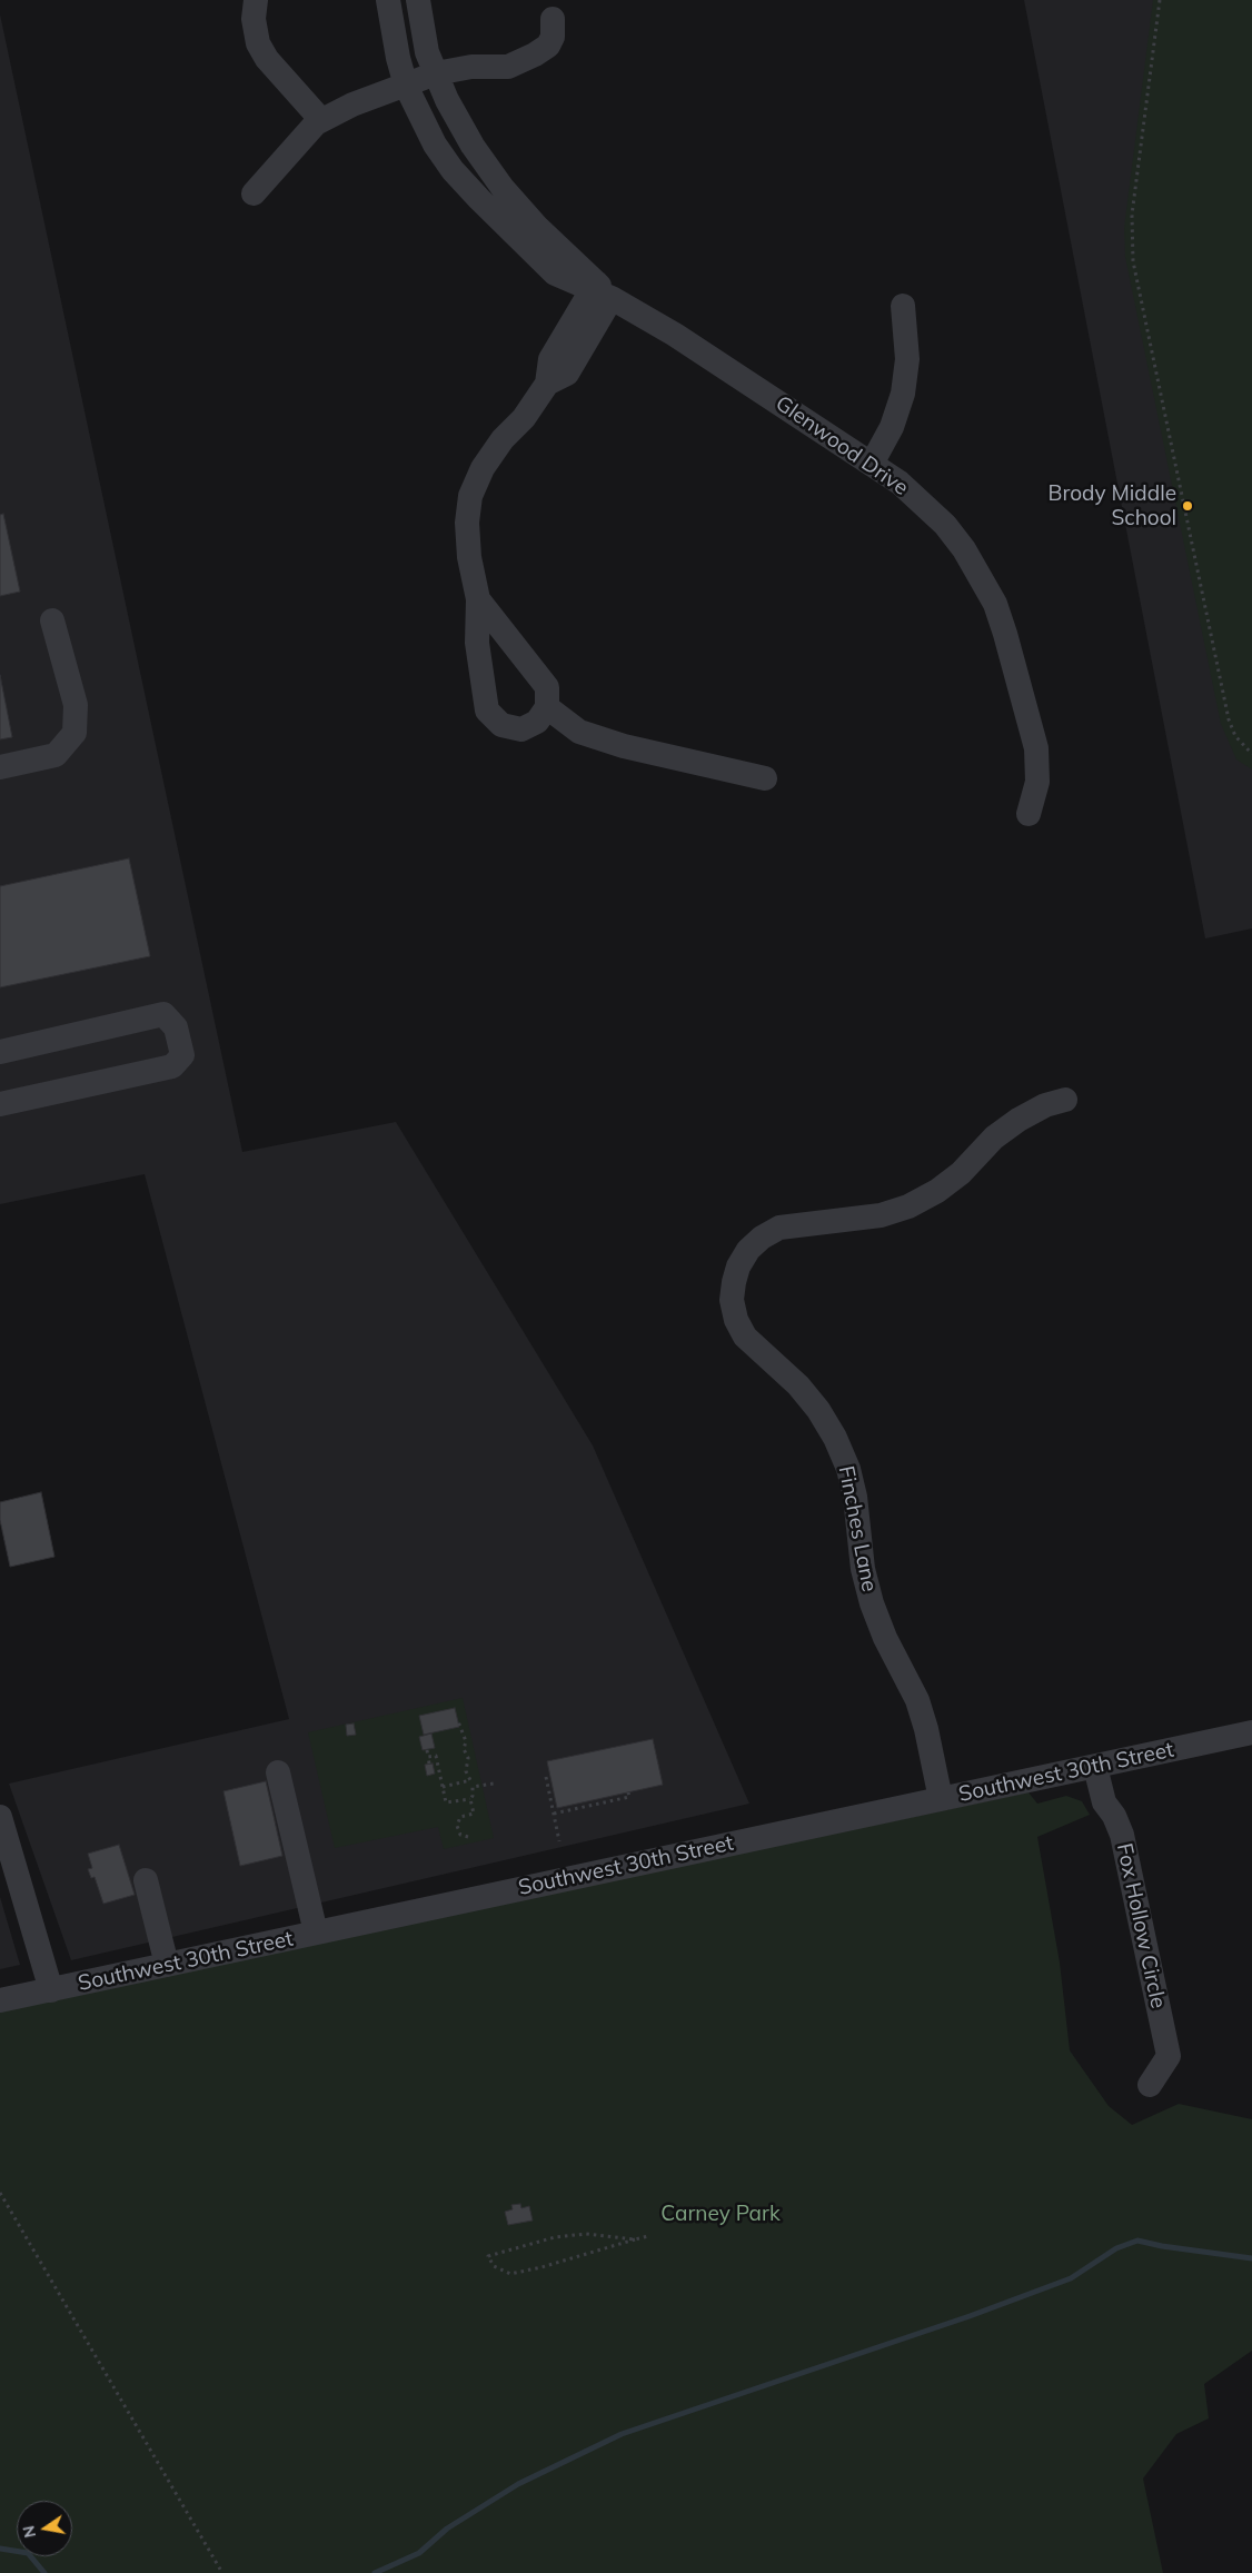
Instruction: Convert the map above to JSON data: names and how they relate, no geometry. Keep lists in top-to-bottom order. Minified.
{"streets":{"street":["Glenwood Drive","Finches Lane","Southwest 30th Street","Fox Hollow Circle"]},"crossings":[["Finches Lane","Southwest 30th Street"],["Southwest 30th Street","Fox Hollow Circle"]],"parks":["Carney Park"],"places":["Brody Middle School"],"north":"left"}
